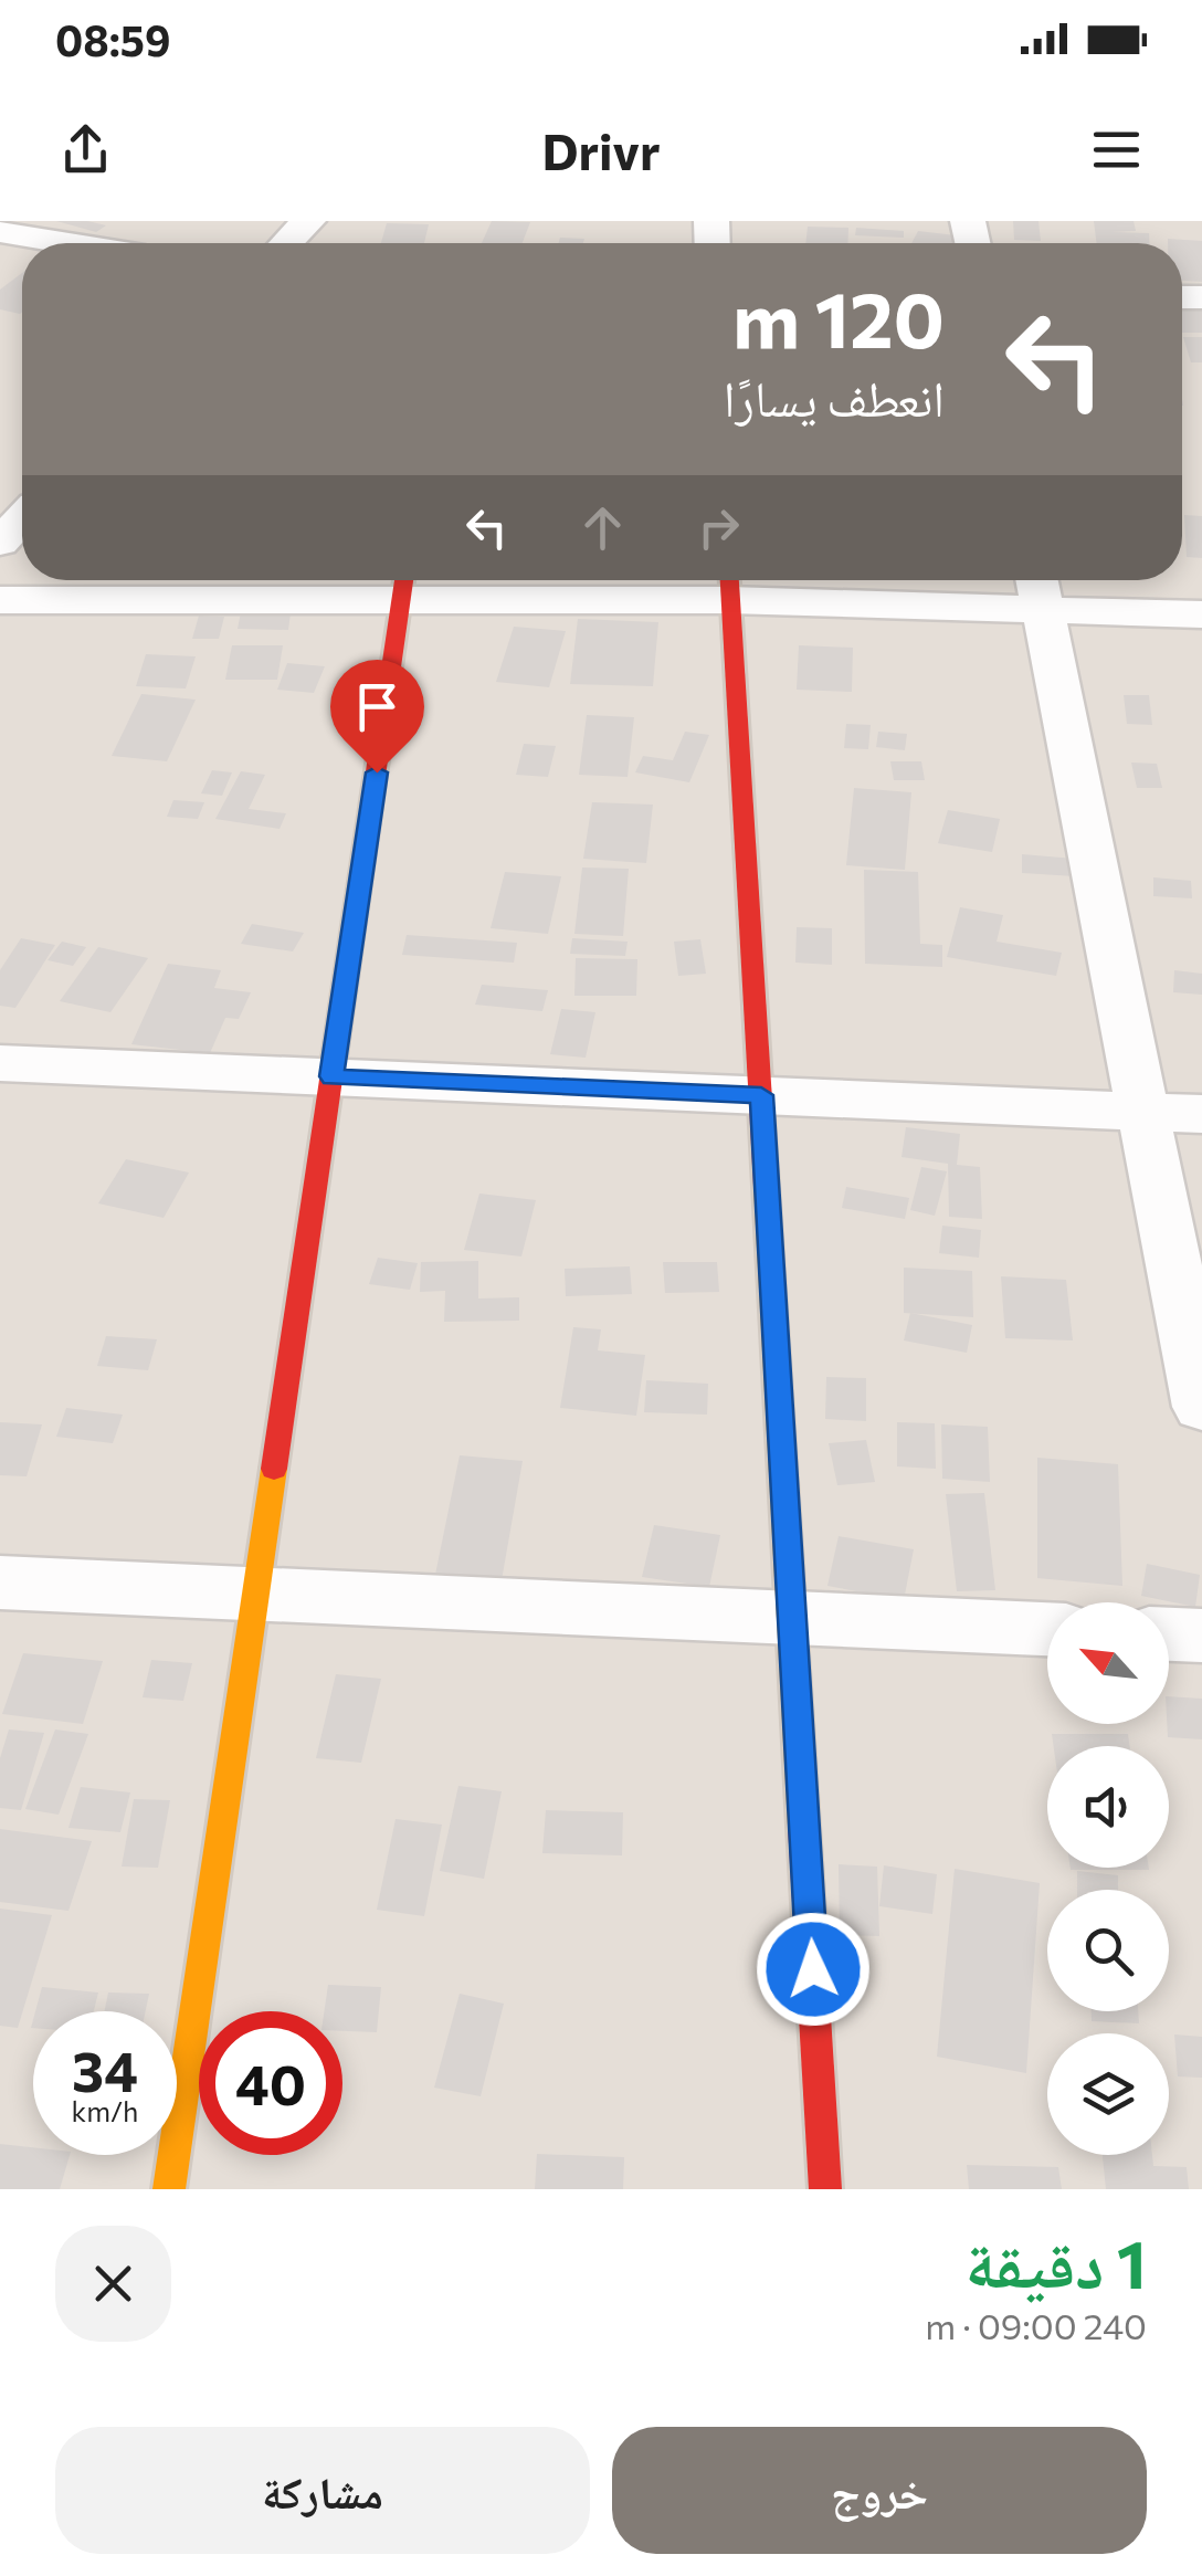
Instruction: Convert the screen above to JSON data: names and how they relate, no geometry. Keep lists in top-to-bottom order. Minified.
{"north":"top left","page":{"status":"08:59","header":"Drivr","turn":["120 m","انعطف يسارًا"],"speed":"34 km/h","limit":"40","heading":["1 دقيقة","240 m · 09:00"],"buttons":["خروج","مشاركة"]}}
